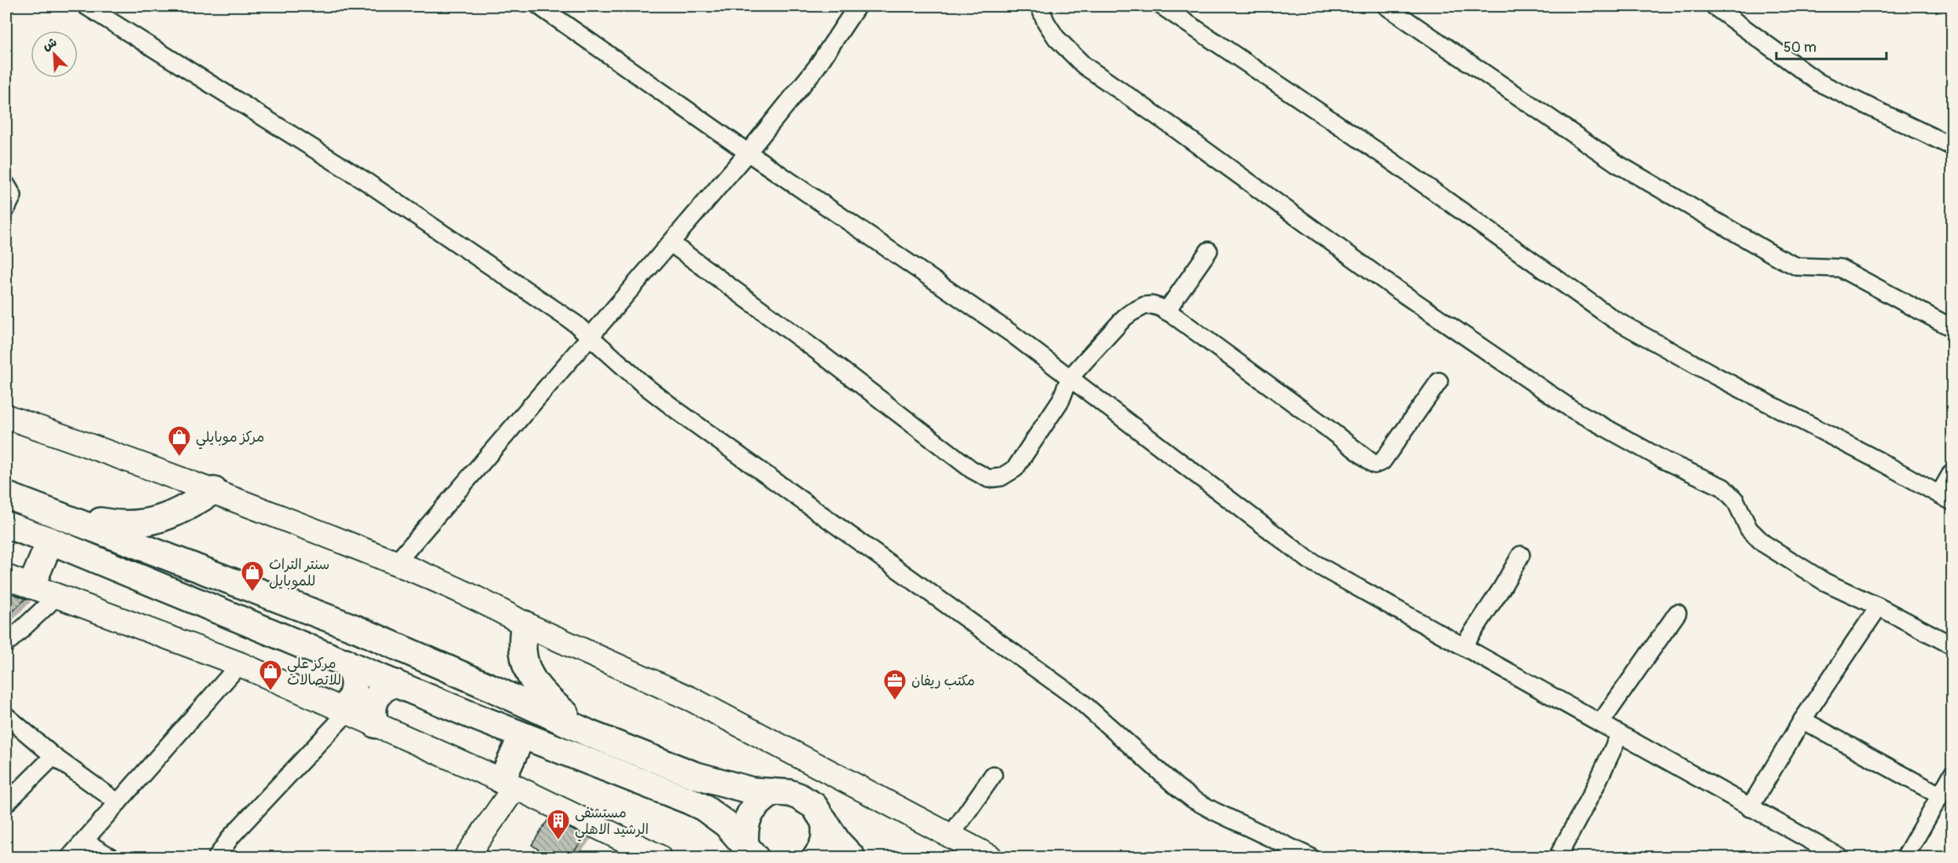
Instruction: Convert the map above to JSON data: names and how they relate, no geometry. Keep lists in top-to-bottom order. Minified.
{"places":{"shop":["مركز موبايلي","سنتر التراث للموبايل","مركز علي للاتصالات"],"office":["مكتب ريفان"],"building":["مستشفى الرشيد الاهلي"]},"scale_bar":"50 m","north":"top left"}
